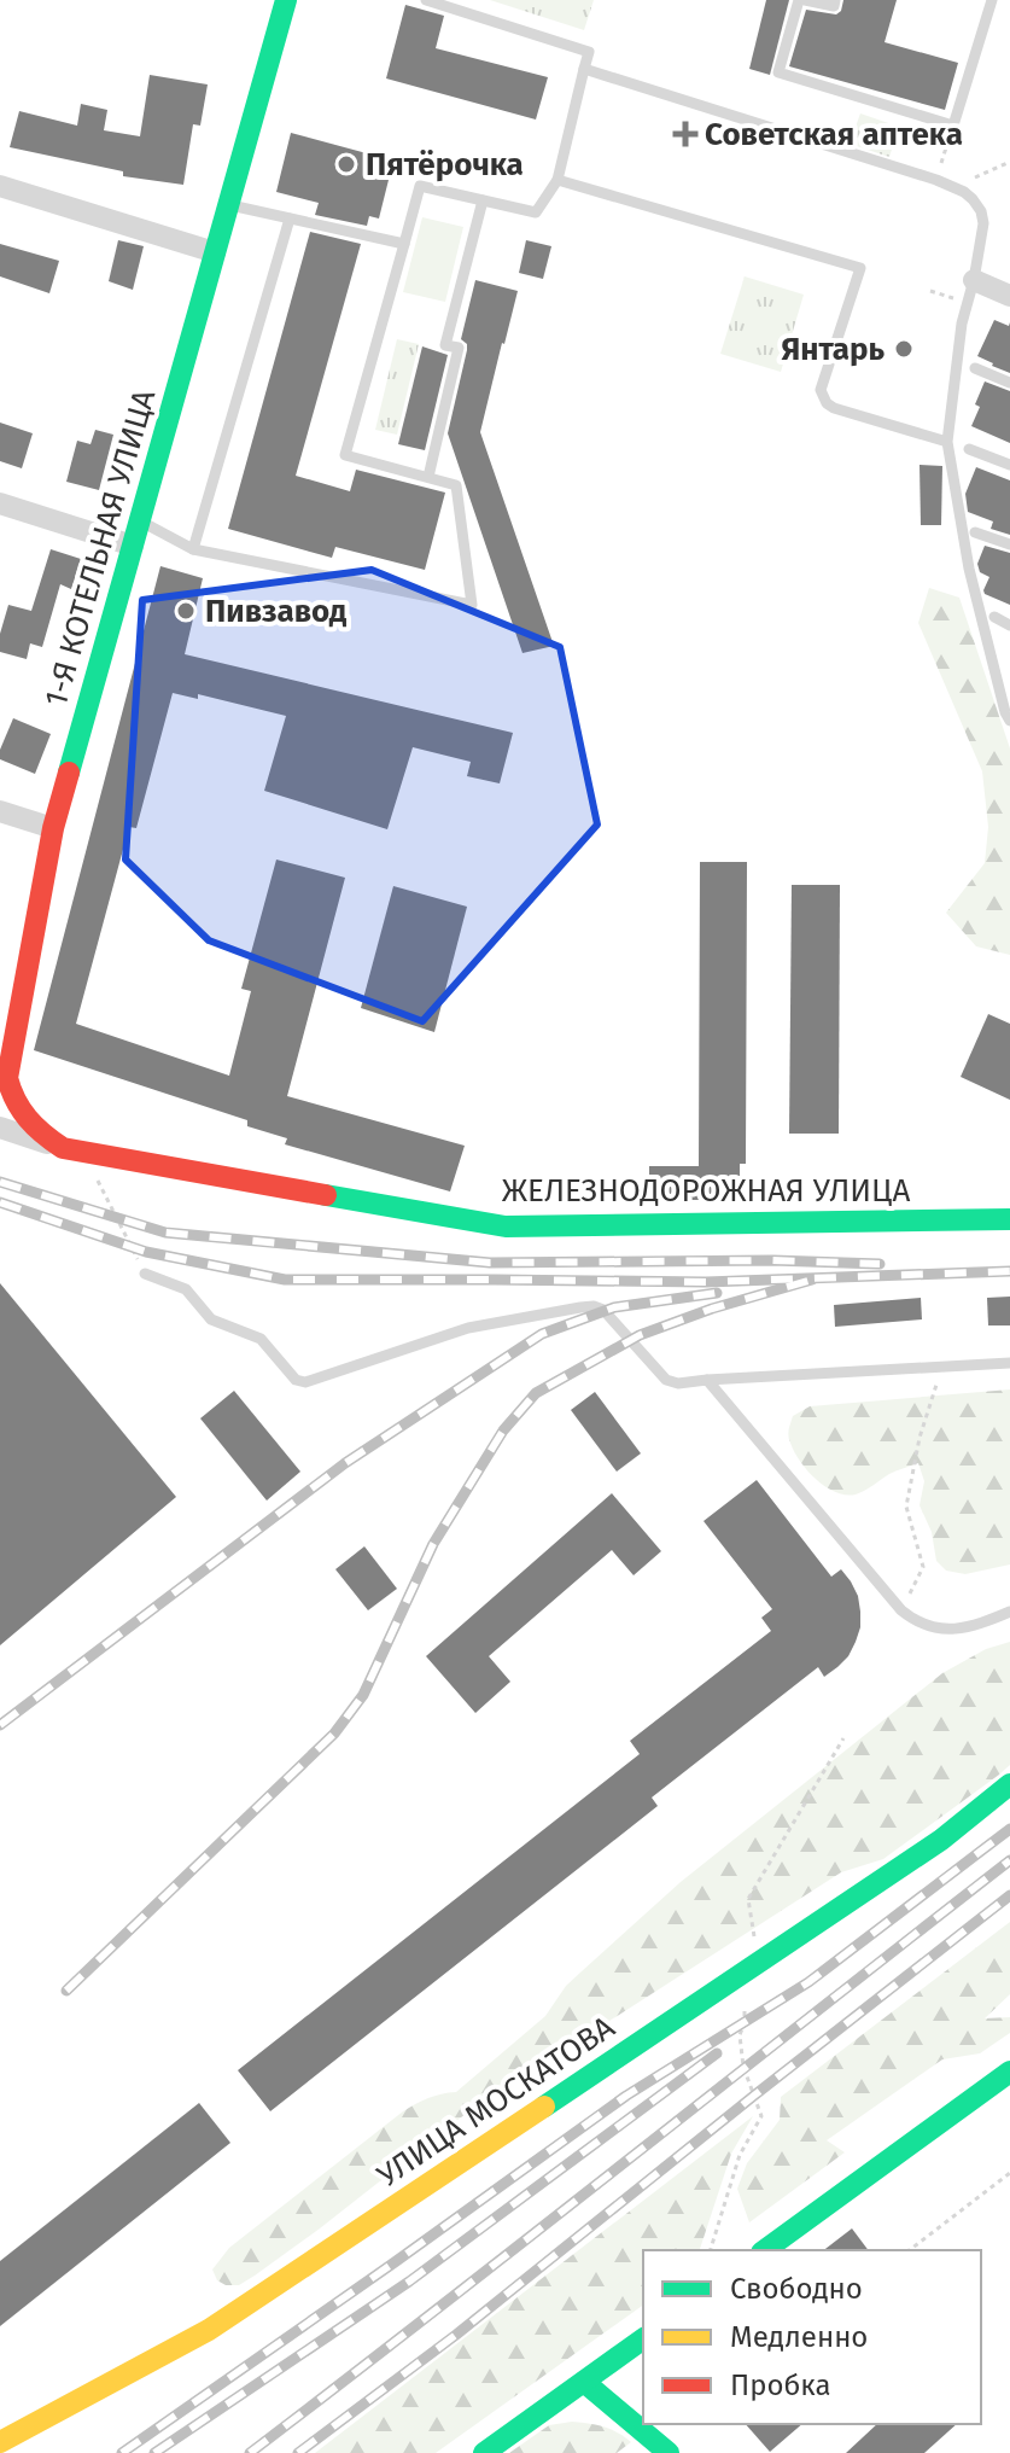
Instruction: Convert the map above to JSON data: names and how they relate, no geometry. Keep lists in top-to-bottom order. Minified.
{"streets":{"street":["1-Я КОТЕЛЬНАЯ УЛИЦА","ЖЕЛЕЗНОДОРОЖНАЯ УЛИЦА","УЛИЦА МОСКАТОВА"]},"crossings":[["1-Я КОТЕЛЬНАЯ УЛИЦА","ЖЕЛЕЗНОДОРОЖНАЯ УЛИЦА"]],"places":{"health":["Советская аптека"],"other":["Пятёрочка","Янтарь","Пивзавод"]},"legend":["Свободно","Медленно","Пробка"]}
